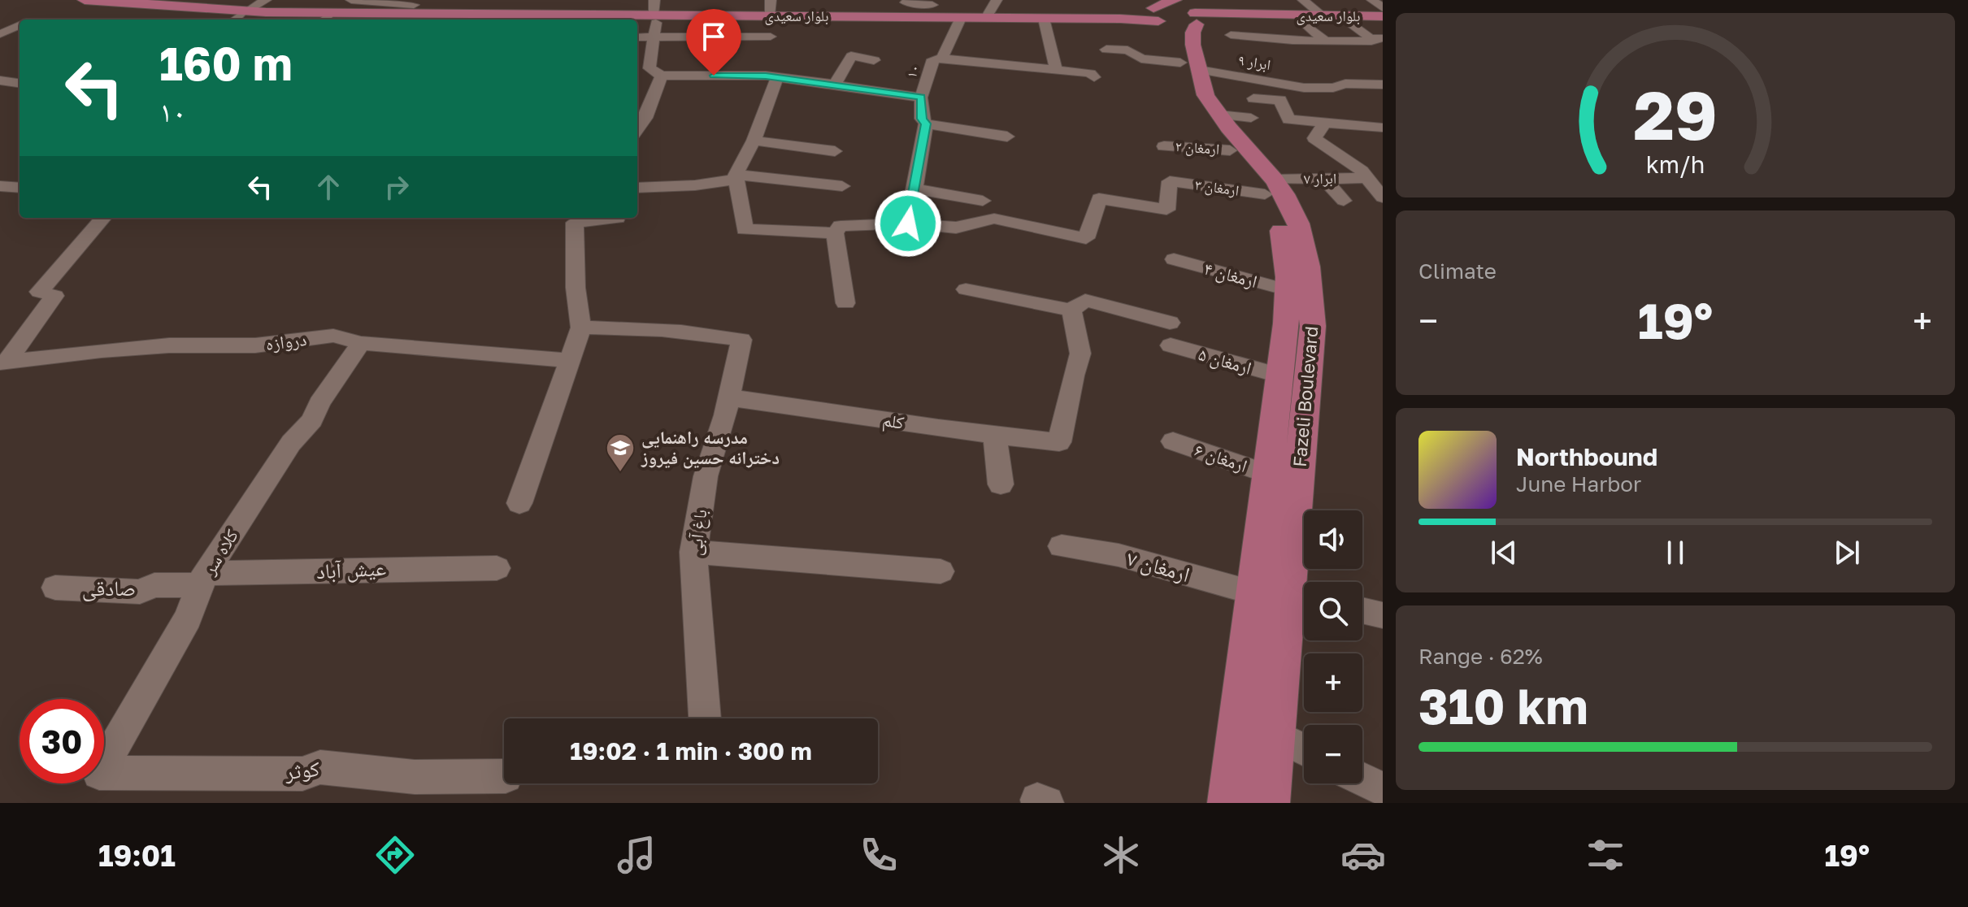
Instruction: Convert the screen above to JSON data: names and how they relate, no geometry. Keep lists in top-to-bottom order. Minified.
{"streets":{"main road":["بلوار سعیدی","Fazeli Boulevard"],"street":["ابرار ۹","۱۰","ارمغان ۲","ابرار ۷","ارمغان ۳","ارمغان ۴","دروازه","ارمغان ۵","کلم","ارمغان ۶","باغ آبی","کلاه سر","ارمغان ۷","عیش آباد","صادقی","کوثر"]},"crossings":[["بلوار سعیدی","۱۰"],["بلوار سعیدی","Fazeli Boulevard"],["ابرار ۹","Fazeli Boulevard"],["ارمغان ۲","Fazeli Boulevard"],["ابرار ۷","ارمغان ۳"],["ابرار ۷","Fazeli Boulevard"],["ارمغان ۳","Fazeli Boulevard"],["ارمغان ۴","Fazeli Boulevard"],["دروازه","کلاه سر"],["ارمغان ۵","Fazeli Boulevard"],["Fazeli Boulevard","ارمغان ۶"],["Fazeli Boulevard","ارمغان ۷"],["کلم","باغ آبی"],["کلاه سر","عیش آباد"],["کلاه سر","صادقی"],["عیش آباد","صادقی"]],"places":{"school or university":["مدرسه راهنمایی دخترانه حسین فیروز"]},"page":{"turn":["160 m","۱۰"],"tile":["Climate",["Range · 62%","310 km"]],"heat":["−","19°","+"],"song":["Northbound","June Harbor"],"map_buttons":["+","−"],"limit":"30","trip":"19:02 · 1 min · 300 m","tabs":["19:01","19°"],"gauge":["29","km/h"]}}
